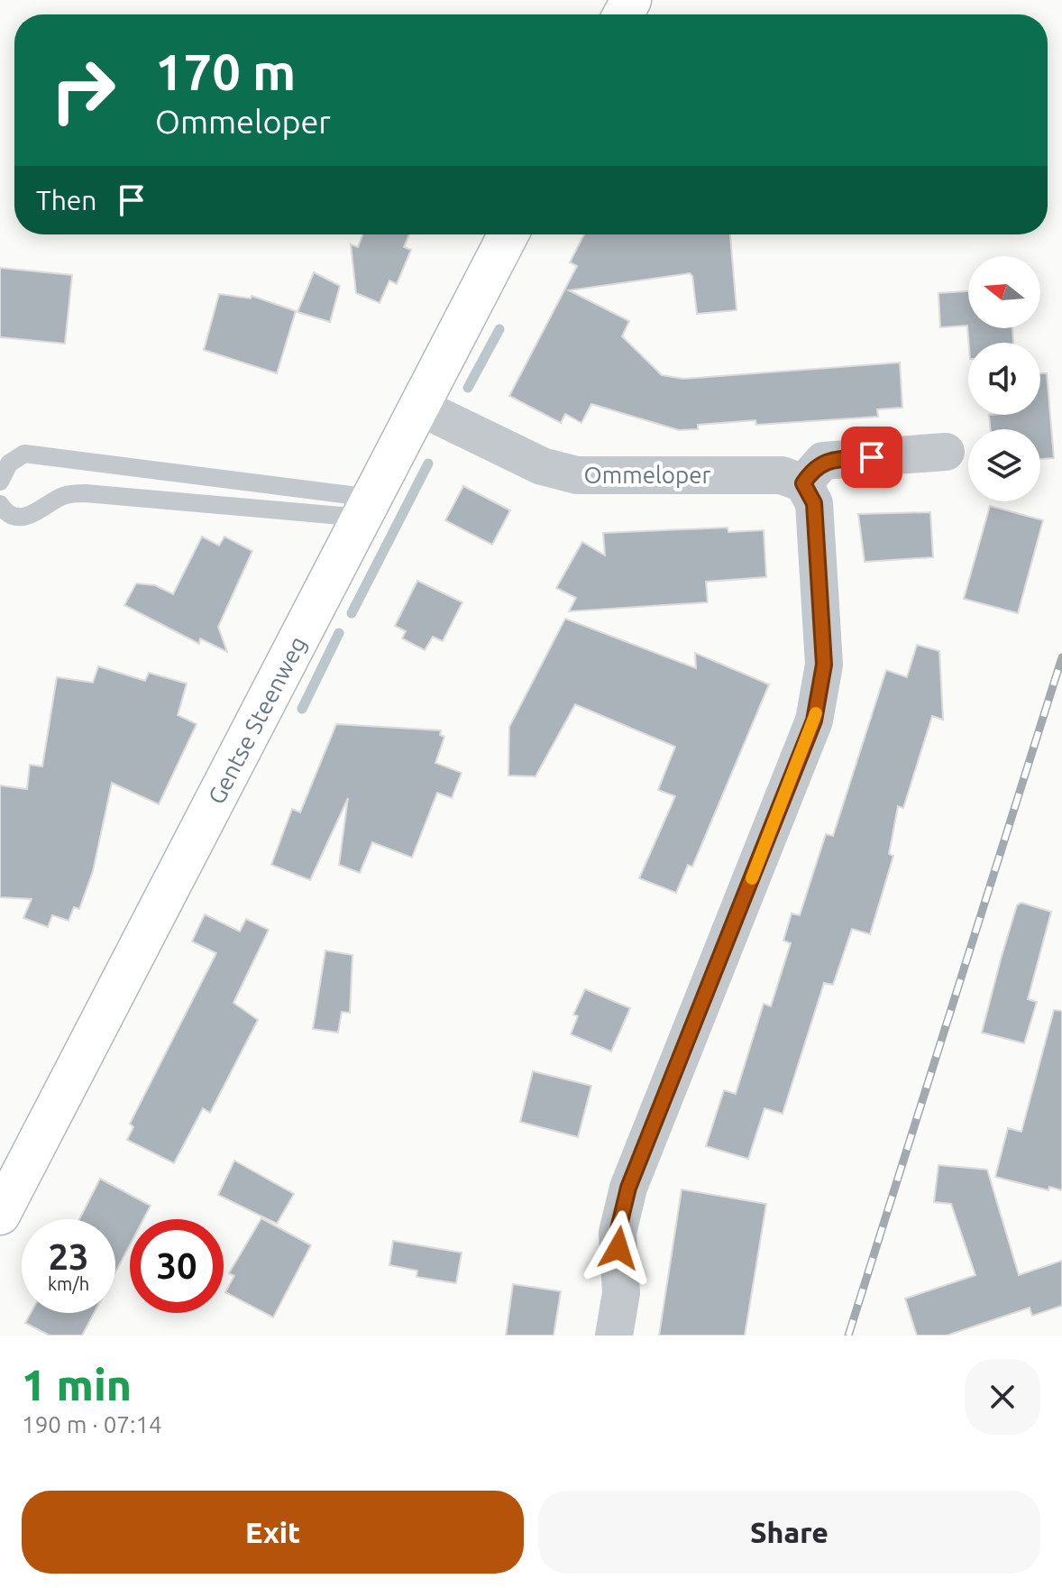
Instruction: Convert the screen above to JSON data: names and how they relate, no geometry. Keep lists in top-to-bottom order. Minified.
{"streets":{"street":["Ommeloper","Gentse Steenweg"]},"crossings":[["Ommeloper","Gentse Steenweg"]],"north":"left","page":{"turn":["170 m","Ommeloper"],"then":"Then","speed":"23 km/h","limit":"30","heading":["1 min","190 m · 07:14"],"buttons":["Exit","Share"]}}
